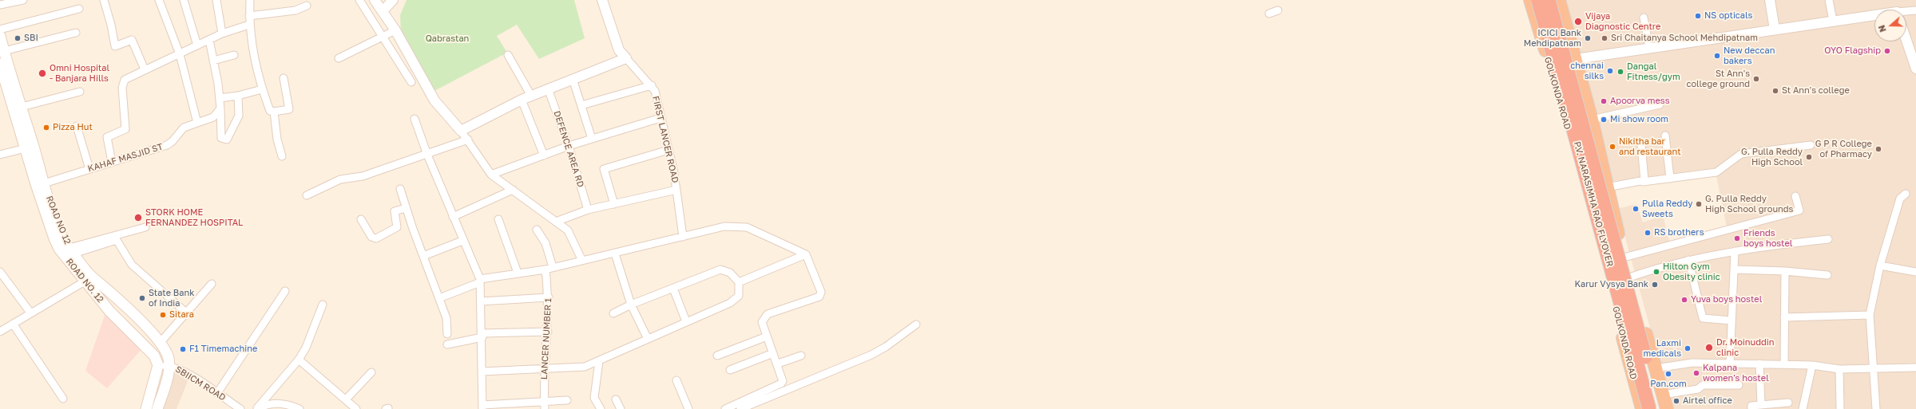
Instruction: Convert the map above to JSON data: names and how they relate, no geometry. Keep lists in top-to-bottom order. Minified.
{"streets":{"highway":["GOLKONDA ROAD","P.V. NARASIMHA RAO FLYOVER"],"main road":["ROAD NO 12","ROAD NO. 12"],"street":["FIRST LANCER ROAD","DEFENCE AREA RD","KAHAF MASJID ST","LANCER NUMBER 1","SBIICM ROAD"]},"crossings":[["KAHAF MASJID ST","ROAD NO 12"],["ROAD NO 12","ROAD NO. 12"],["ROAD NO 12","SBIICM ROAD"],["ROAD NO. 12","SBIICM ROAD"]],"parks":["Qabrastan"],"places":["NS opticals","Vijaya Diagnostic Centre","SBI","ICICI Bank Mehdipatnam","Sri Chaitanya School Mehdipatnam","OYO Flagship","New deccan bakers","chennai silks","Dangal Fitness/gym","Omni Hospital - Banjara Hills","St Ann's college ground","St Ann's college","Apoorva mess","Mi show room","Pizza Hut","Nikitha bar and restaurant","G P R College of Pharmacy","G. Pulla Reddy High School","G. Pulla Reddy High School grounds","Pulla Reddy Sweets","STORK HOME FERNANDEZ HOSPITAL","RS brothers","Friends boys hostel","Hilton Gym Obesity clinic","Karur Vysya Bank","State Bank of India","Yuva boys hostel","Sitara","Dr. Moinuddin clinic","Laxmi medicals","F1 Timemachine","Kalpana women's hostel","Pan.com","Airtel office"],"north":"left"}
